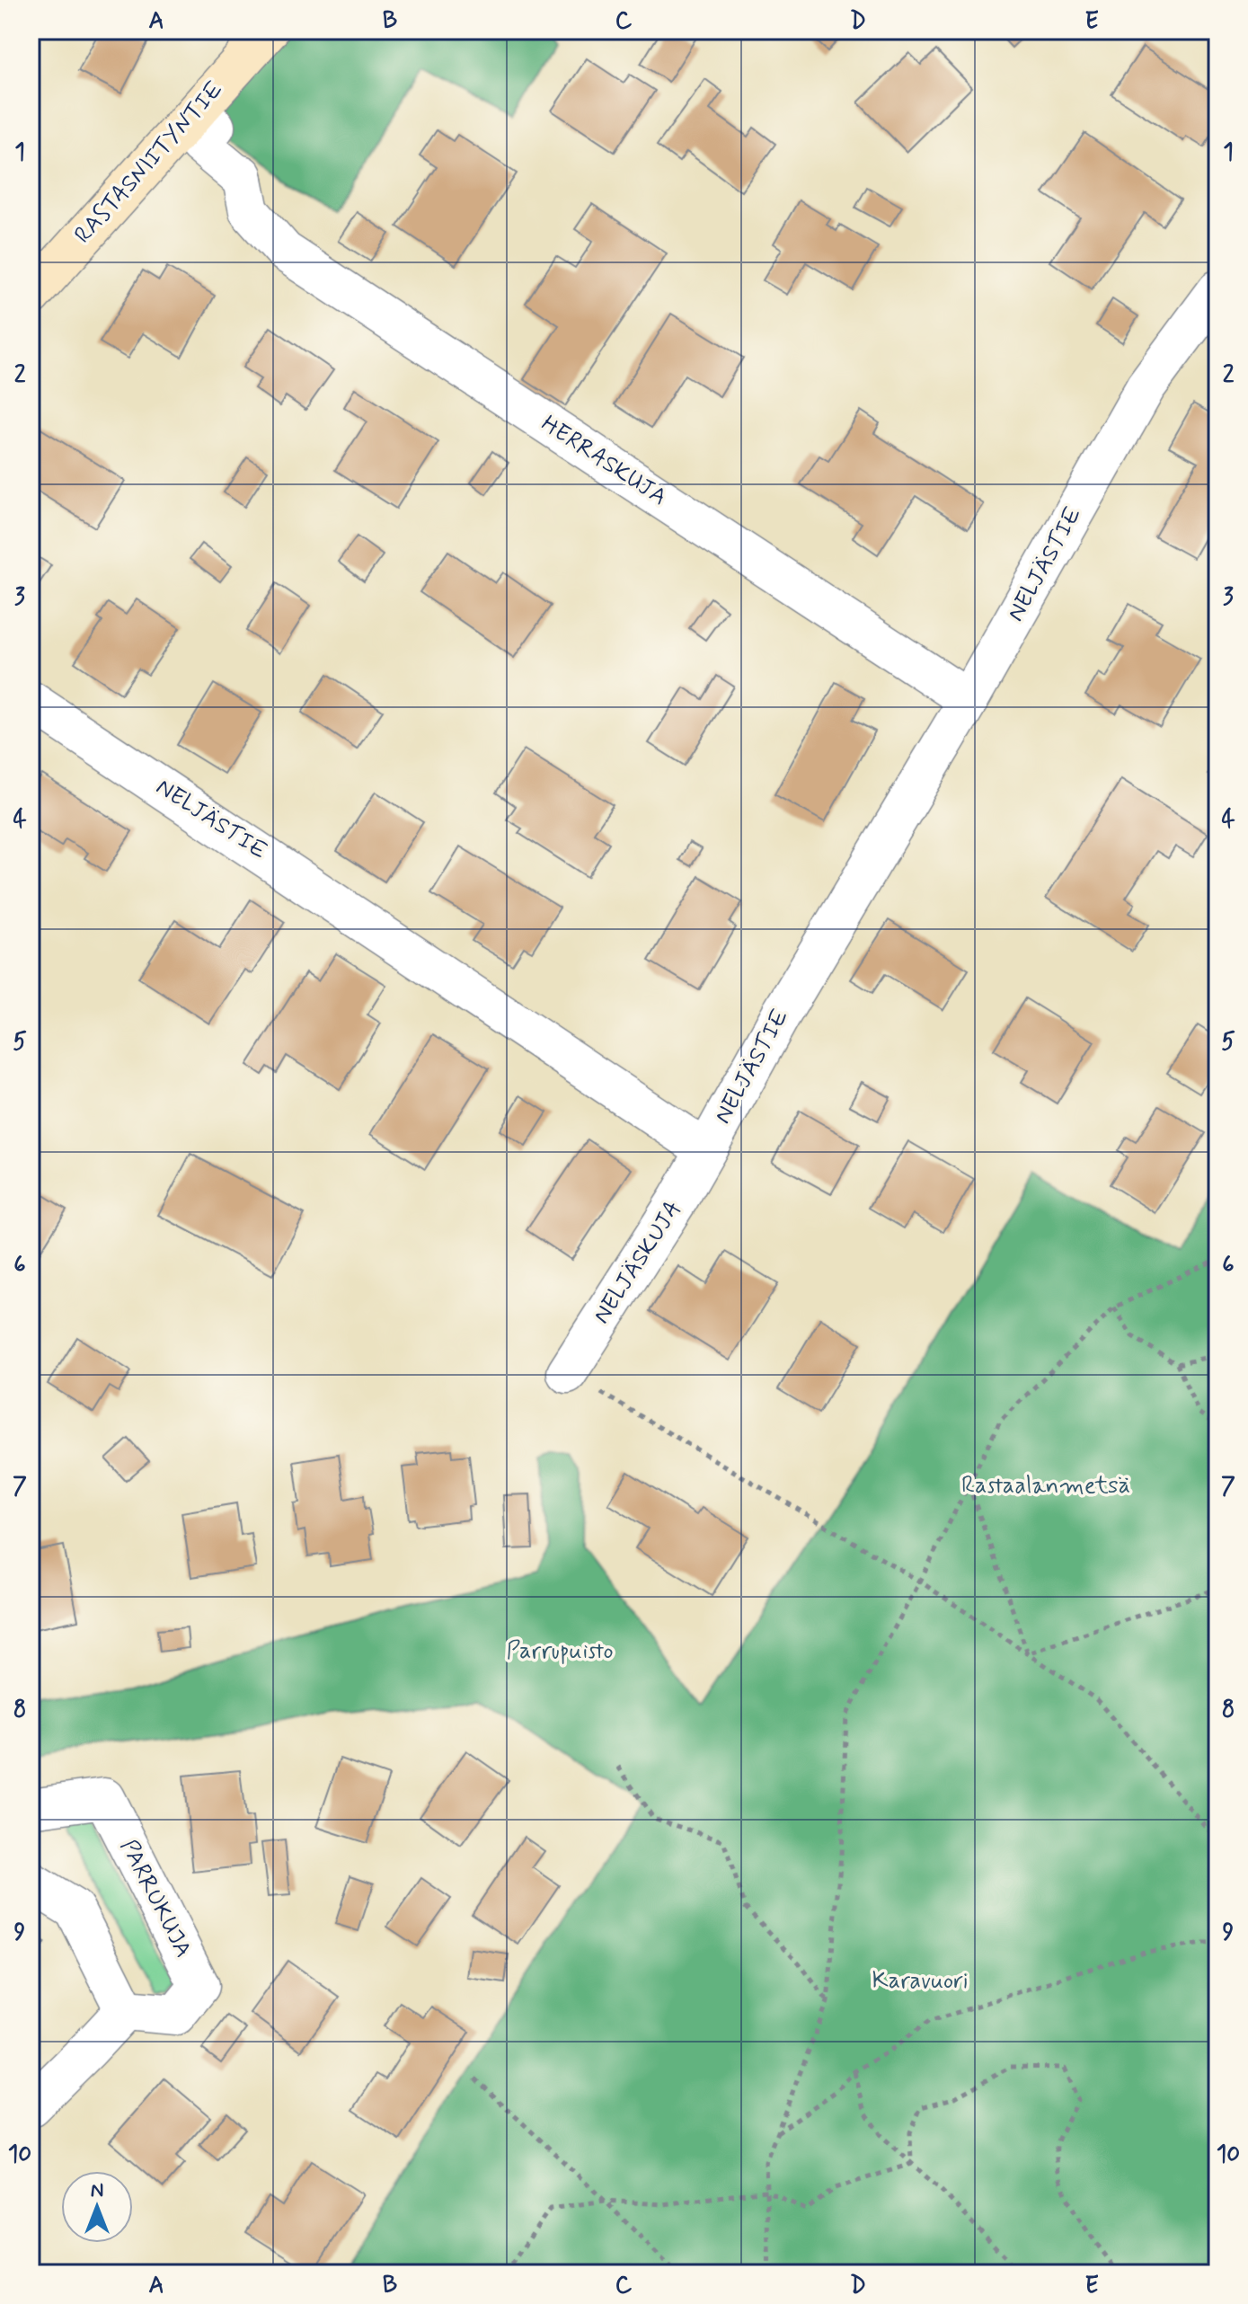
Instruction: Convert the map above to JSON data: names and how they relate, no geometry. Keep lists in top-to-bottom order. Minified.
{"streets":{"street":["RASTASNIITYNTIE","HERRASKUJA","NELJÄSTIE","NELJÄSKUJA","PARRUKUJA"]},"crossings":[["HERRASKUJA","NELJÄSTIE"],["NELJÄSTIE","NELJÄSKUJA"]],"parks":["Rastaalanmetsä","Parrupuisto","Karavuori"],"north":"top","grid":{"columns":["A","B","C","D","E"],"rows":["1","2","3","4","5","6","7","8","9","10"]}}
